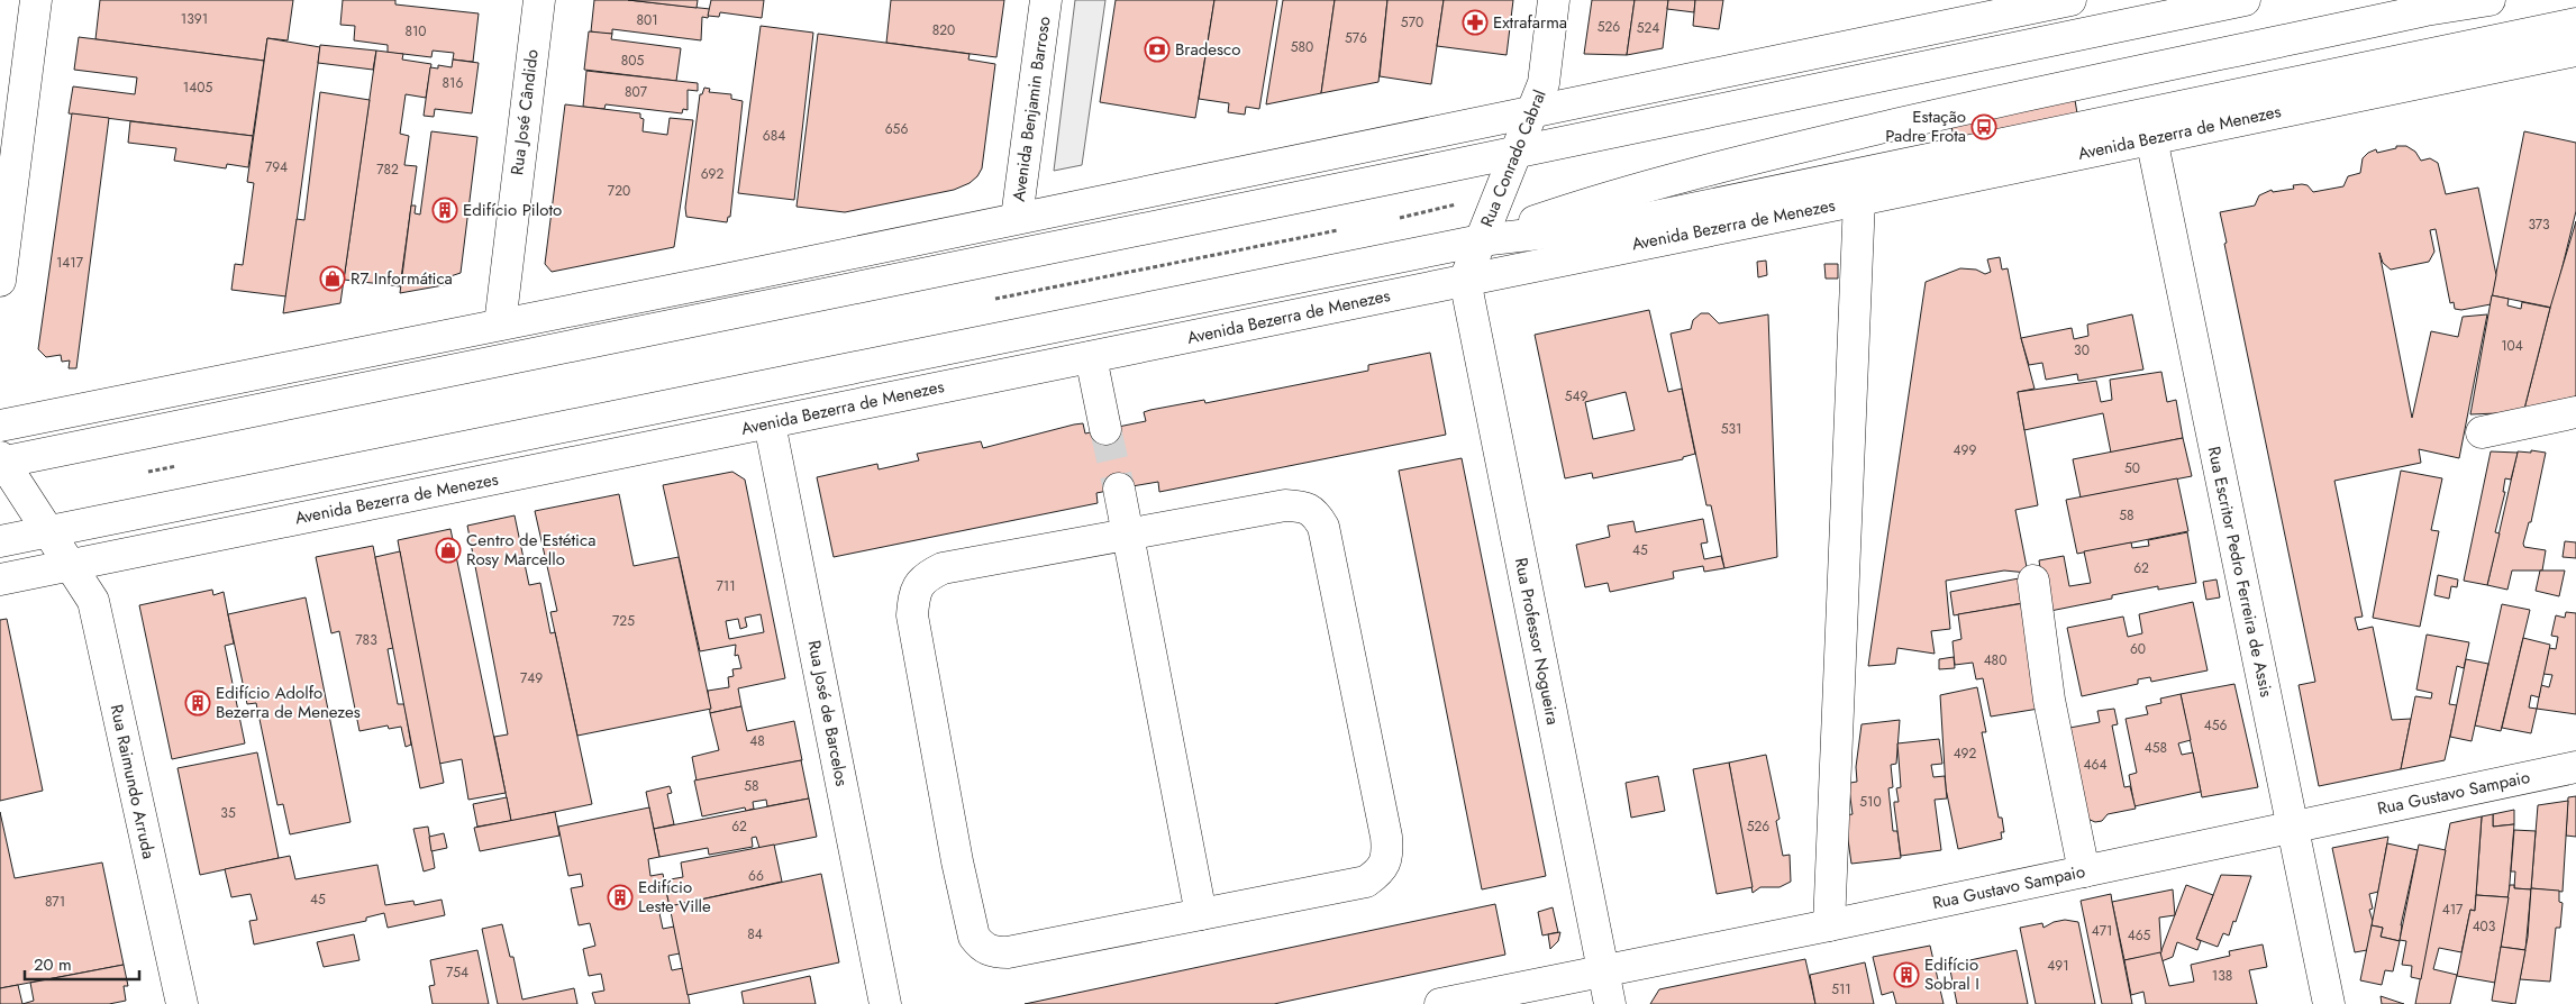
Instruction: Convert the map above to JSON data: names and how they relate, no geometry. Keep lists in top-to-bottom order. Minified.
{"streets":{"street":["Avenida Benjamin Barroso","Rua José Cândido","Avenida Bezerra de Menezes","Rua Conrado Cabral","Rua Escritor Pedro Ferreira de Assis","Rua Professor Nogueira","Rua José de Barcelos","Rua Raimundo Arruda","Rua Gustavo Sampaio"]},"crossings":[["Avenida Bezerra de Menezes","Rua Conrado Cabral"],["Avenida Bezerra de Menezes","Rua Escritor Pedro Ferreira de Assis"],["Avenida Bezerra de Menezes","Rua Professor Nogueira"],["Avenida Bezerra de Menezes","Rua José de Barcelos"],["Avenida Bezerra de Menezes","Rua Raimundo Arruda"],["Rua Conrado Cabral","Rua Professor Nogueira"],["Rua Escritor Pedro Ferreira de Assis","Rua Gustavo Sampaio"],["Rua Professor Nogueira","Rua Gustavo Sampaio"]],"places":{"pharmacy":["Extrafarma"],"bank":["Bradesco"],"bus stop":["Estação Padre Frota"],"building":["Edifício Piloto","Edifício Adolfo Bezerra de Menezes","Edifício Leste Ville","Edifício Sobral I"],"shop":["R7 Informática","Centro de Estética Rosy Marcello"]},"house_numbers":["1391","801","570","526","524","820","810","576","580","805","816","1405","807","656","684","794","782","692","720","373","1417","104","30","549","531","499","50","58","45","62","711","725","783","60","480","749","456","48","458","492","464","58","510","35","62","526","66","45","871","417","403","471","84","465","491","754","138","511"],"scale_bar":"20 m"}
